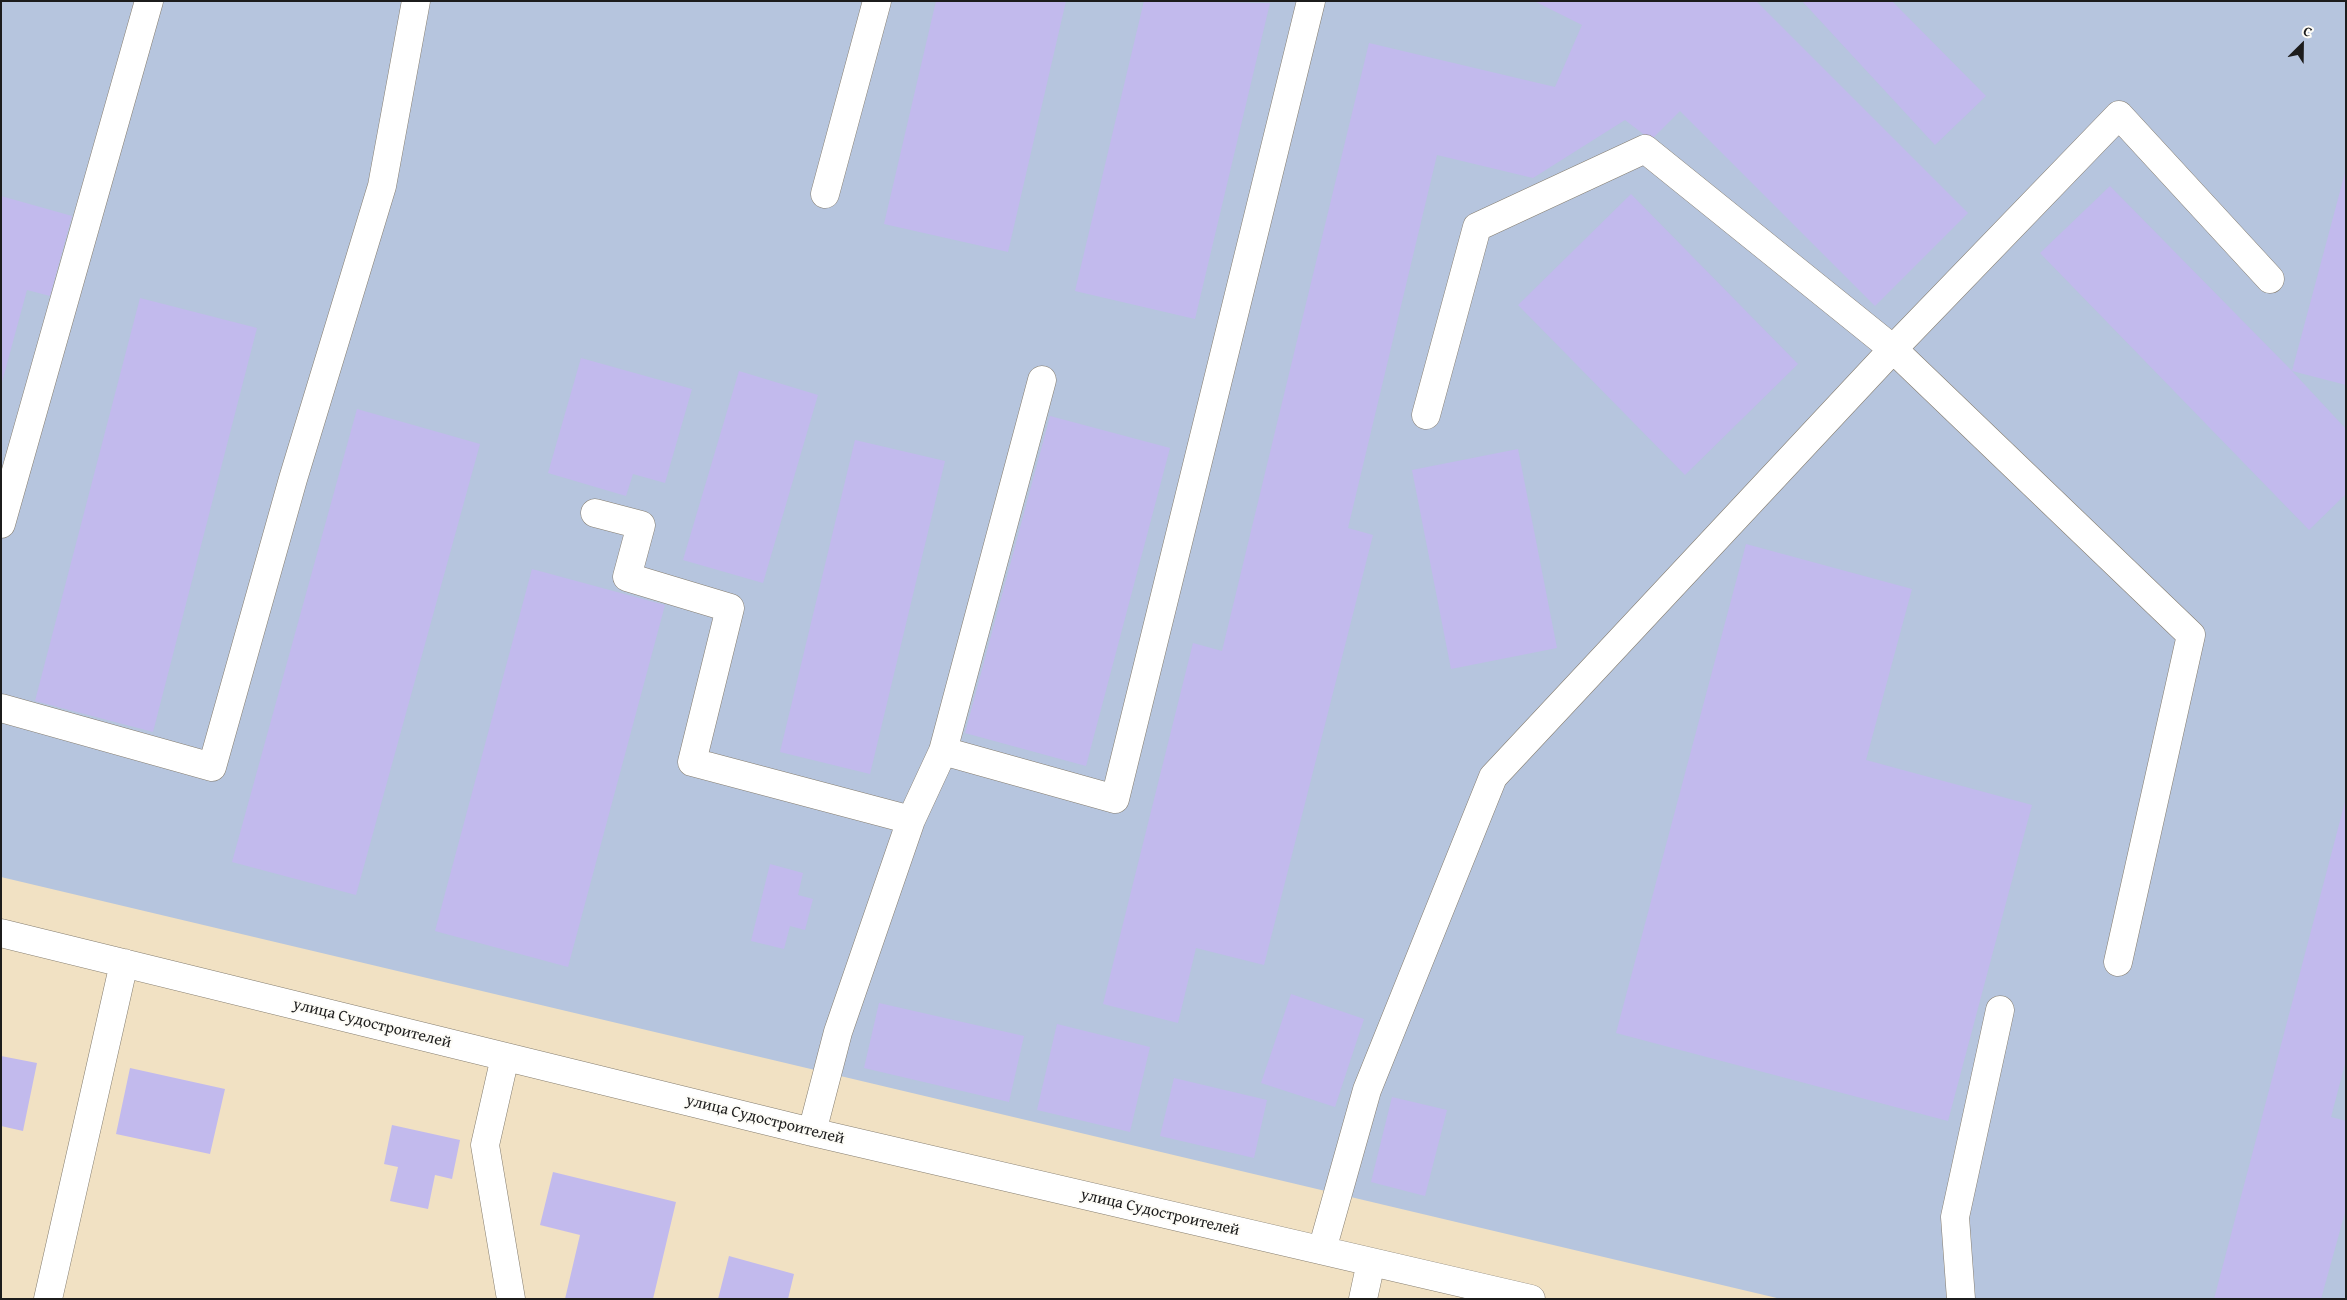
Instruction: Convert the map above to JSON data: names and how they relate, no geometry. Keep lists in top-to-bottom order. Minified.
{"streets":{"street":["улица Судостроителей"]},"north":"top right"}
